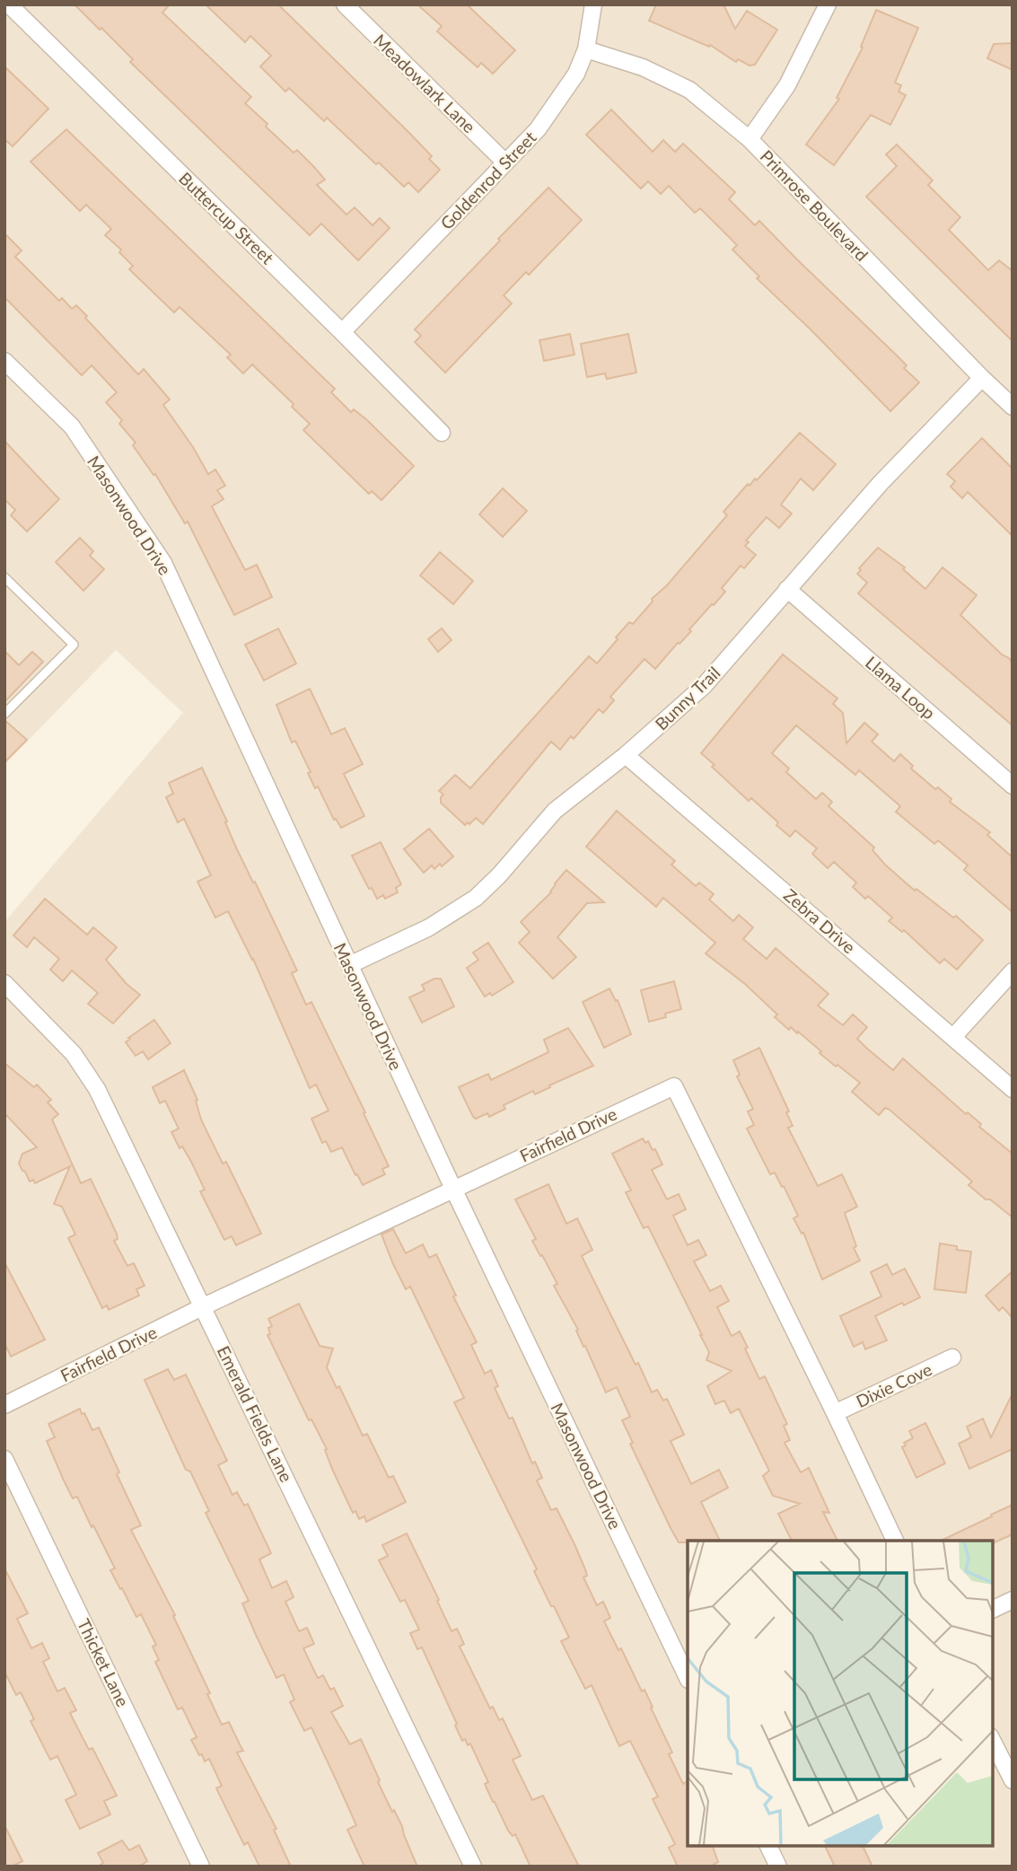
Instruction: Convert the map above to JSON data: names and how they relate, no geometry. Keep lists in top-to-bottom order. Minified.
{"streets":{"street":["Meadowlark Lane","Goldenrod Street","Primrose Boulevard","Buttercup Street","Masonwood Drive","Llama Loop","Bunny Trail","Zebra Drive","Fairfield Drive","Dixie Cove","Emerald Fields Lane","Thicket Lane"]},"crossings":[["Meadowlark Lane","Goldenrod Street"],["Goldenrod Street","Primrose Boulevard"],["Goldenrod Street","Buttercup Street"],["Primrose Boulevard","Bunny Trail"],["Masonwood Drive","Bunny Trail"],["Masonwood Drive","Fairfield Drive"],["Llama Loop","Bunny Trail"],["Bunny Trail","Zebra Drive"],["Fairfield Drive","Dixie Cove"],["Fairfield Drive","Emerald Fields Lane"]]}
